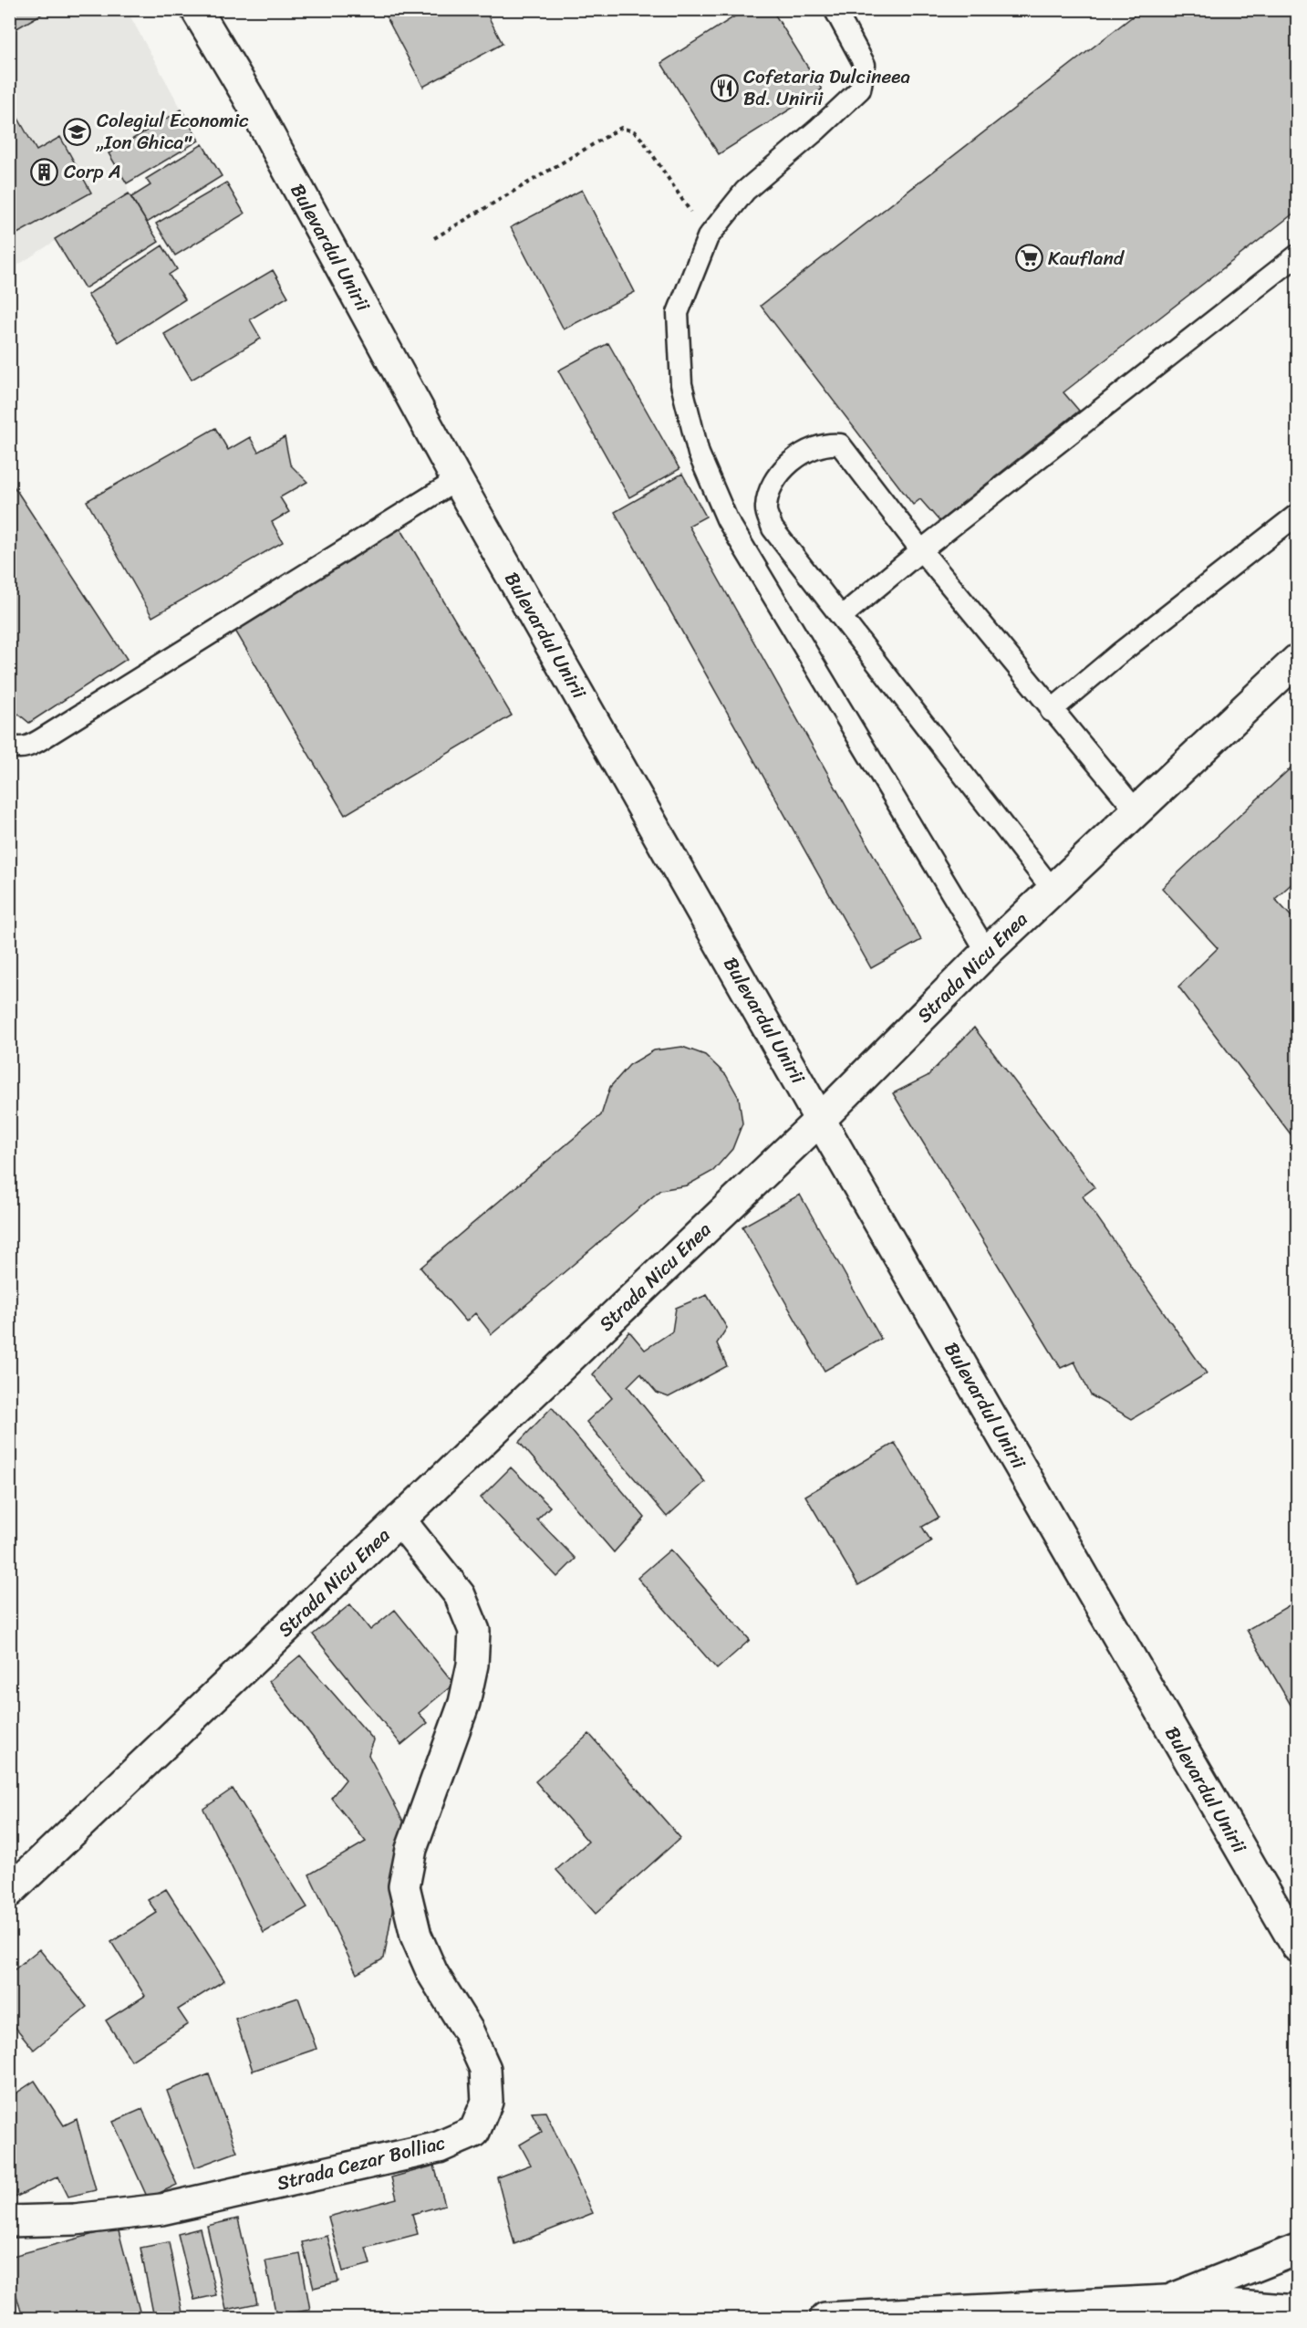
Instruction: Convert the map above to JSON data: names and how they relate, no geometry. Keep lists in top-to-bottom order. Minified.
{"streets":{"main road":["Bulevardul Unirii","Strada Nicu Enea","Strada Cezar Bolliac"]},"crossings":[["Bulevardul Unirii","Strada Nicu Enea"],["Strada Nicu Enea","Strada Cezar Bolliac"]],"places":{"restaurant":["Cofetaria Dulcineea Bd. Unirii"],"school or university":["Colegiul Economic „Ion Ghica\""],"building":["Corp A"],"supermarket":["Kaufland"]}}
